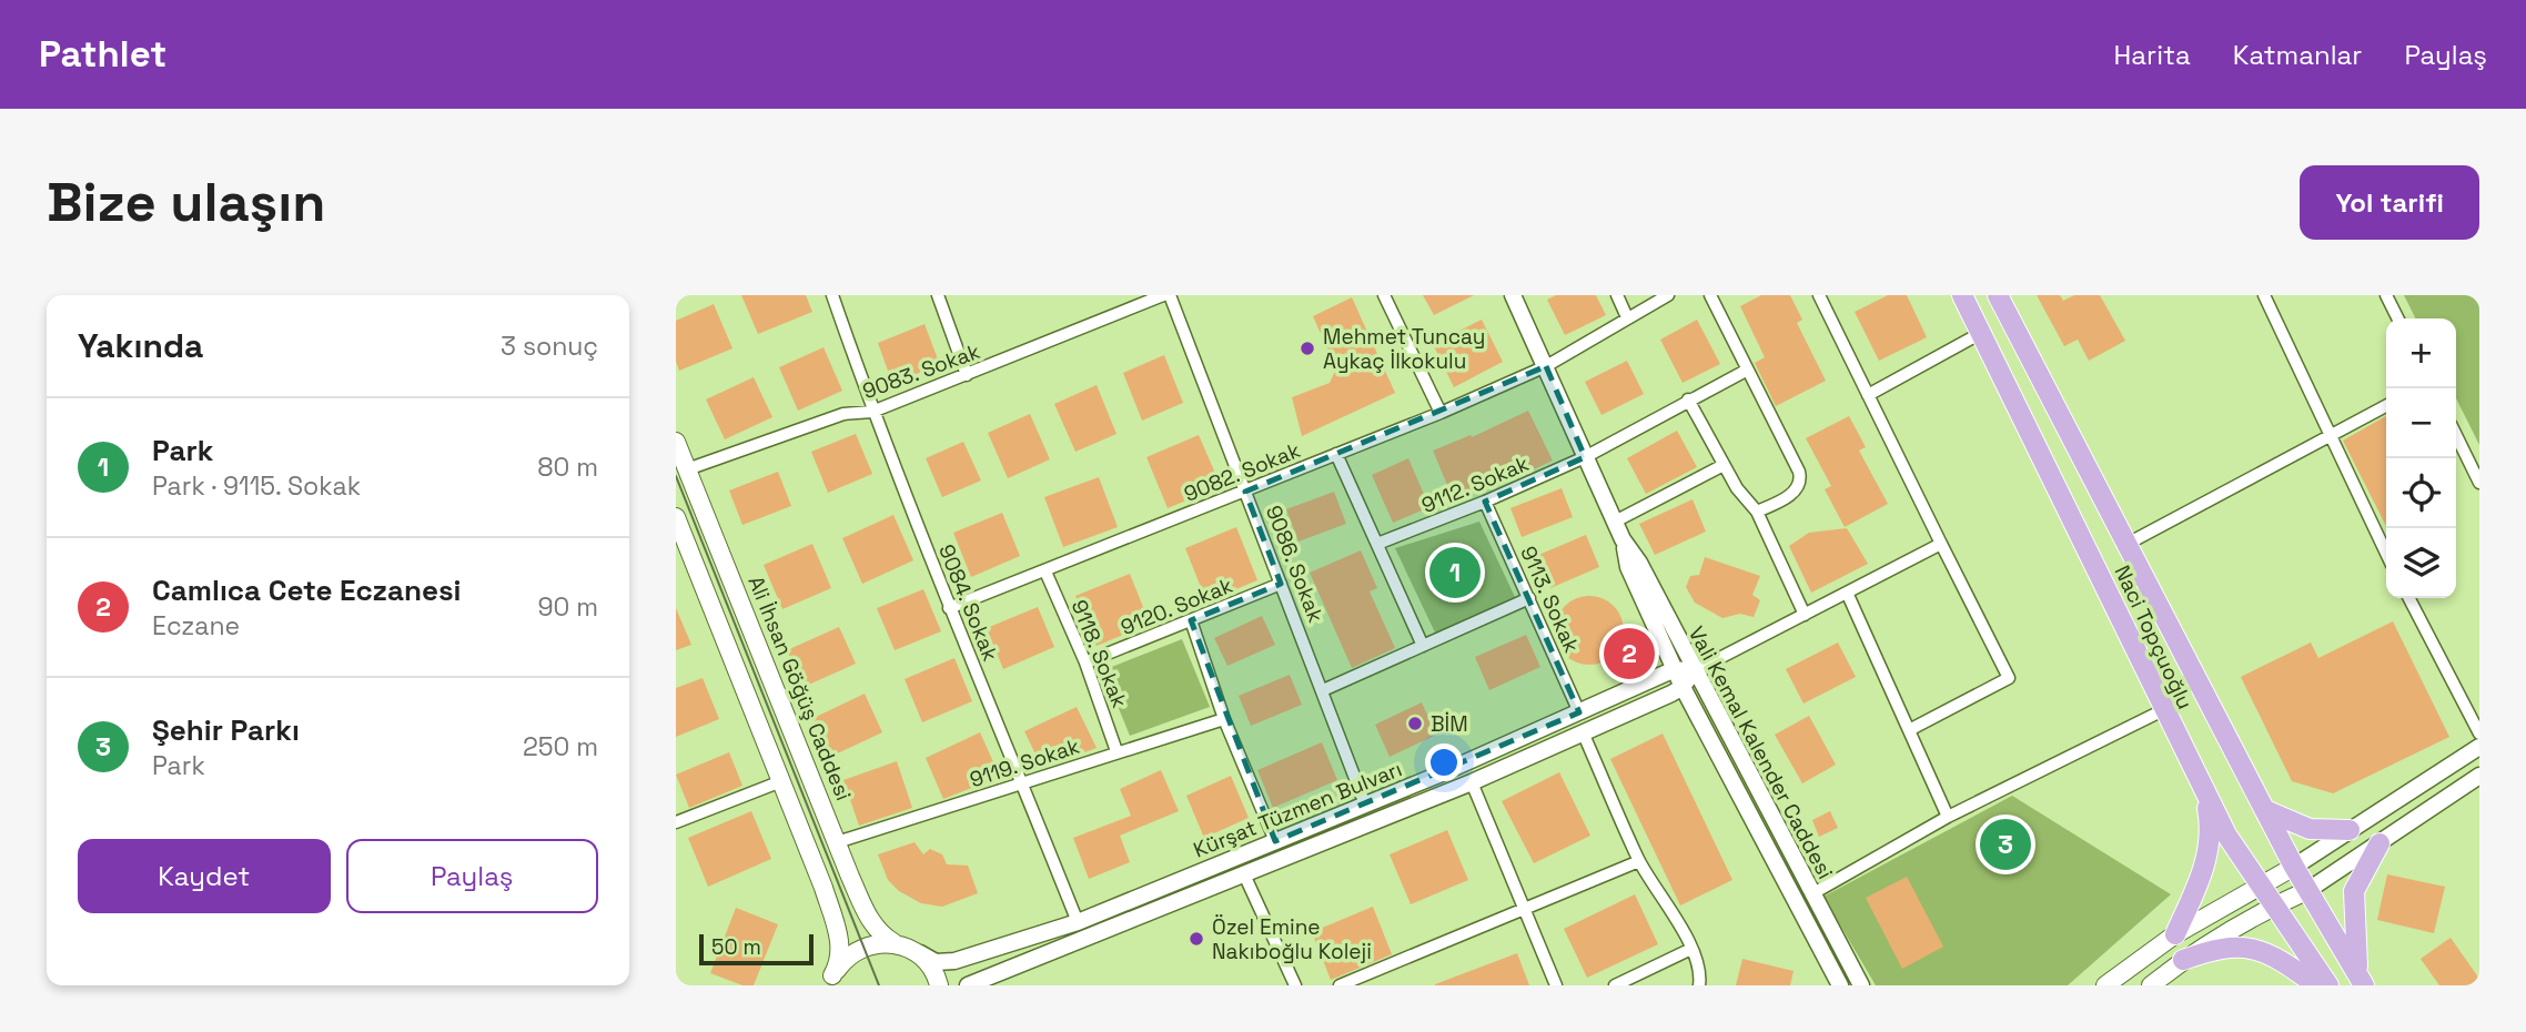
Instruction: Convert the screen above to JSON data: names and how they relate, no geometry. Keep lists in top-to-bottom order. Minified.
{"streets":{"main road":["Naci Topçuoğlu","Ali İhsan Göğüş Caddesi"],"street":["9083. Sokak","9082. Sokak","9112. Sokak","9086. Sokak","9113. Sokak","9084. Sokak","9120. Sokak","9118. Sokak","Vali Kemal Kalender Caddesi","9119. Sokak","Kürşat Tüzmen Bulvarı"]},"crossings":[["9083. Sokak","9084. Sokak"],["9083. Sokak","Ali İhsan Göğüş Caddesi"],["9082. Sokak","9086. Sokak"],["9082. Sokak","9084. Sokak"],["9082. Sokak","9118. Sokak"],["9082. Sokak","Vali Kemal Kalender Caddesi"],["9112. Sokak","9113. Sokak"],["9112. Sokak","Vali Kemal Kalender Caddesi"],["9086. Sokak","9120. Sokak"],["9086. Sokak","Kürşat Tüzmen Bulvarı"],["9113. Sokak","Kürşat Tüzmen Bulvarı"],["9084. Sokak","9119. Sokak"],["9084. Sokak","Kürşat Tüzmen Bulvarı"],["9120. Sokak","9118. Sokak"],["9118. Sokak","9119. Sokak"],["Ali İhsan Göğüş Caddesi","9119. Sokak"],["Ali İhsan Göğüş Caddesi","Kürşat Tüzmen Bulvarı"],["Vali Kemal Kalender Caddesi","Kürşat Tüzmen Bulvarı"]],"places":["Mehmet Tuncay Aykaç İlkokulu","BİM","Özel Emine Nakıboğlu Koleji"],"scale_bar":"50 m","page":{"header":"Pathlet","nav":["Harita","Katmanlar","Paylaş"],"buttons":["Yol tarifi",["Kaydet","Paylaş"]],"title":"Bize ulaşın","heading":["Yakında","3 sonuç"],"map_buttons":["+","−"],"list":[{"mark":"1","name":"Park","note":"Park · 9115. Sokak","value":"80 m"},{"mark":"2","name":"Camlıca Cete Eczanesi","note":"Eczane","value":"90 m"},{"mark":"3","name":"Şehir Parkı","note":"Park","value":"250 m"}],"pins":["1","2","3"],"scale":"50 m"}}
